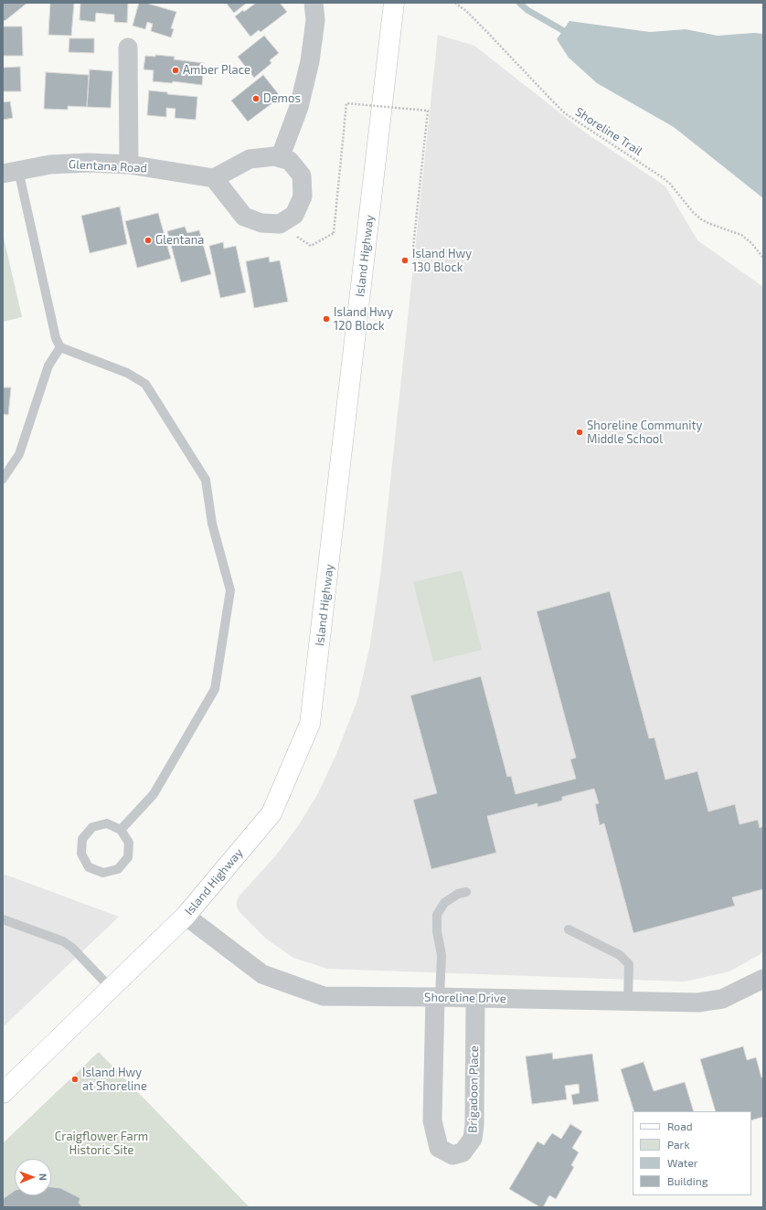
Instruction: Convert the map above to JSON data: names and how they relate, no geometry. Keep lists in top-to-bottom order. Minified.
{"streets":{"main road":["Island Highway"],"street":["Glentana Road","Shoreline Drive","Brigadoon Place"],"path":["Shoreline Trail"]},"crossings":[["Island Highway","Shoreline Drive"],["Shoreline Drive","Brigadoon Place"]],"parks":["Craigflower Farm Historic Site"],"places":["Amber Place","Demos","Glentana","Island Hwy 130 Block","Island Hwy 120 Block","Shoreline Community Middle School","Island Hwy at Shoreline"],"legend":["Road","Park","Water","Building"],"north":"right"}
